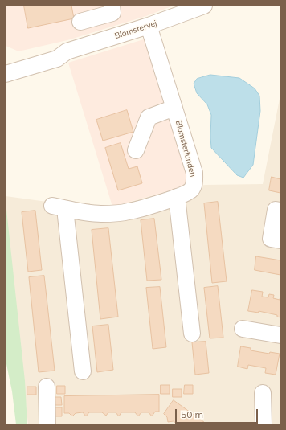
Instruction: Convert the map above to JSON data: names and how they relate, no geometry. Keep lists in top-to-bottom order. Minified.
{"streets":{"street":["Blomstervej","Blomsterlunden"]},"crossings":[["Blomstervej","Blomsterlunden"]],"scale_bar":"50 m"}
